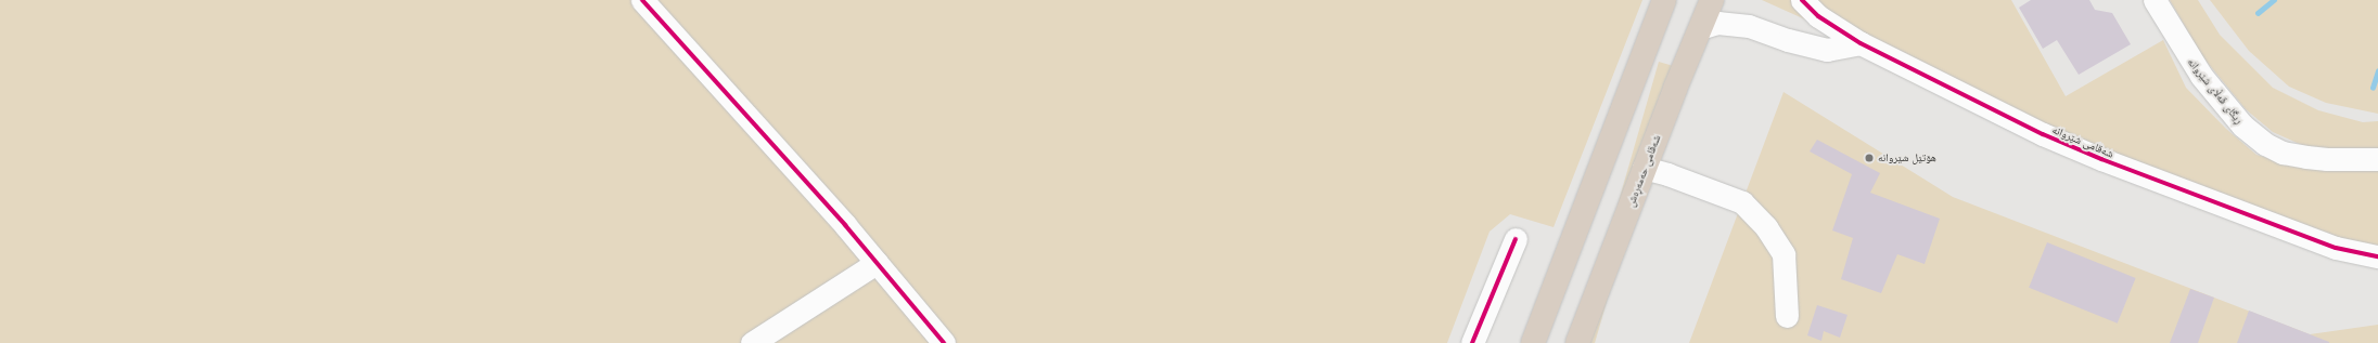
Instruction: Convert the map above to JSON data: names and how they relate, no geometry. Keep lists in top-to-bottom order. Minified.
{"streets":{"highway":["شەقامی حەمەڕەش"],"street":["ڕیگای قەڵای شێروانە","شەقامی شێروانە"]},"places":["هۆتێل شێروانە"]}
